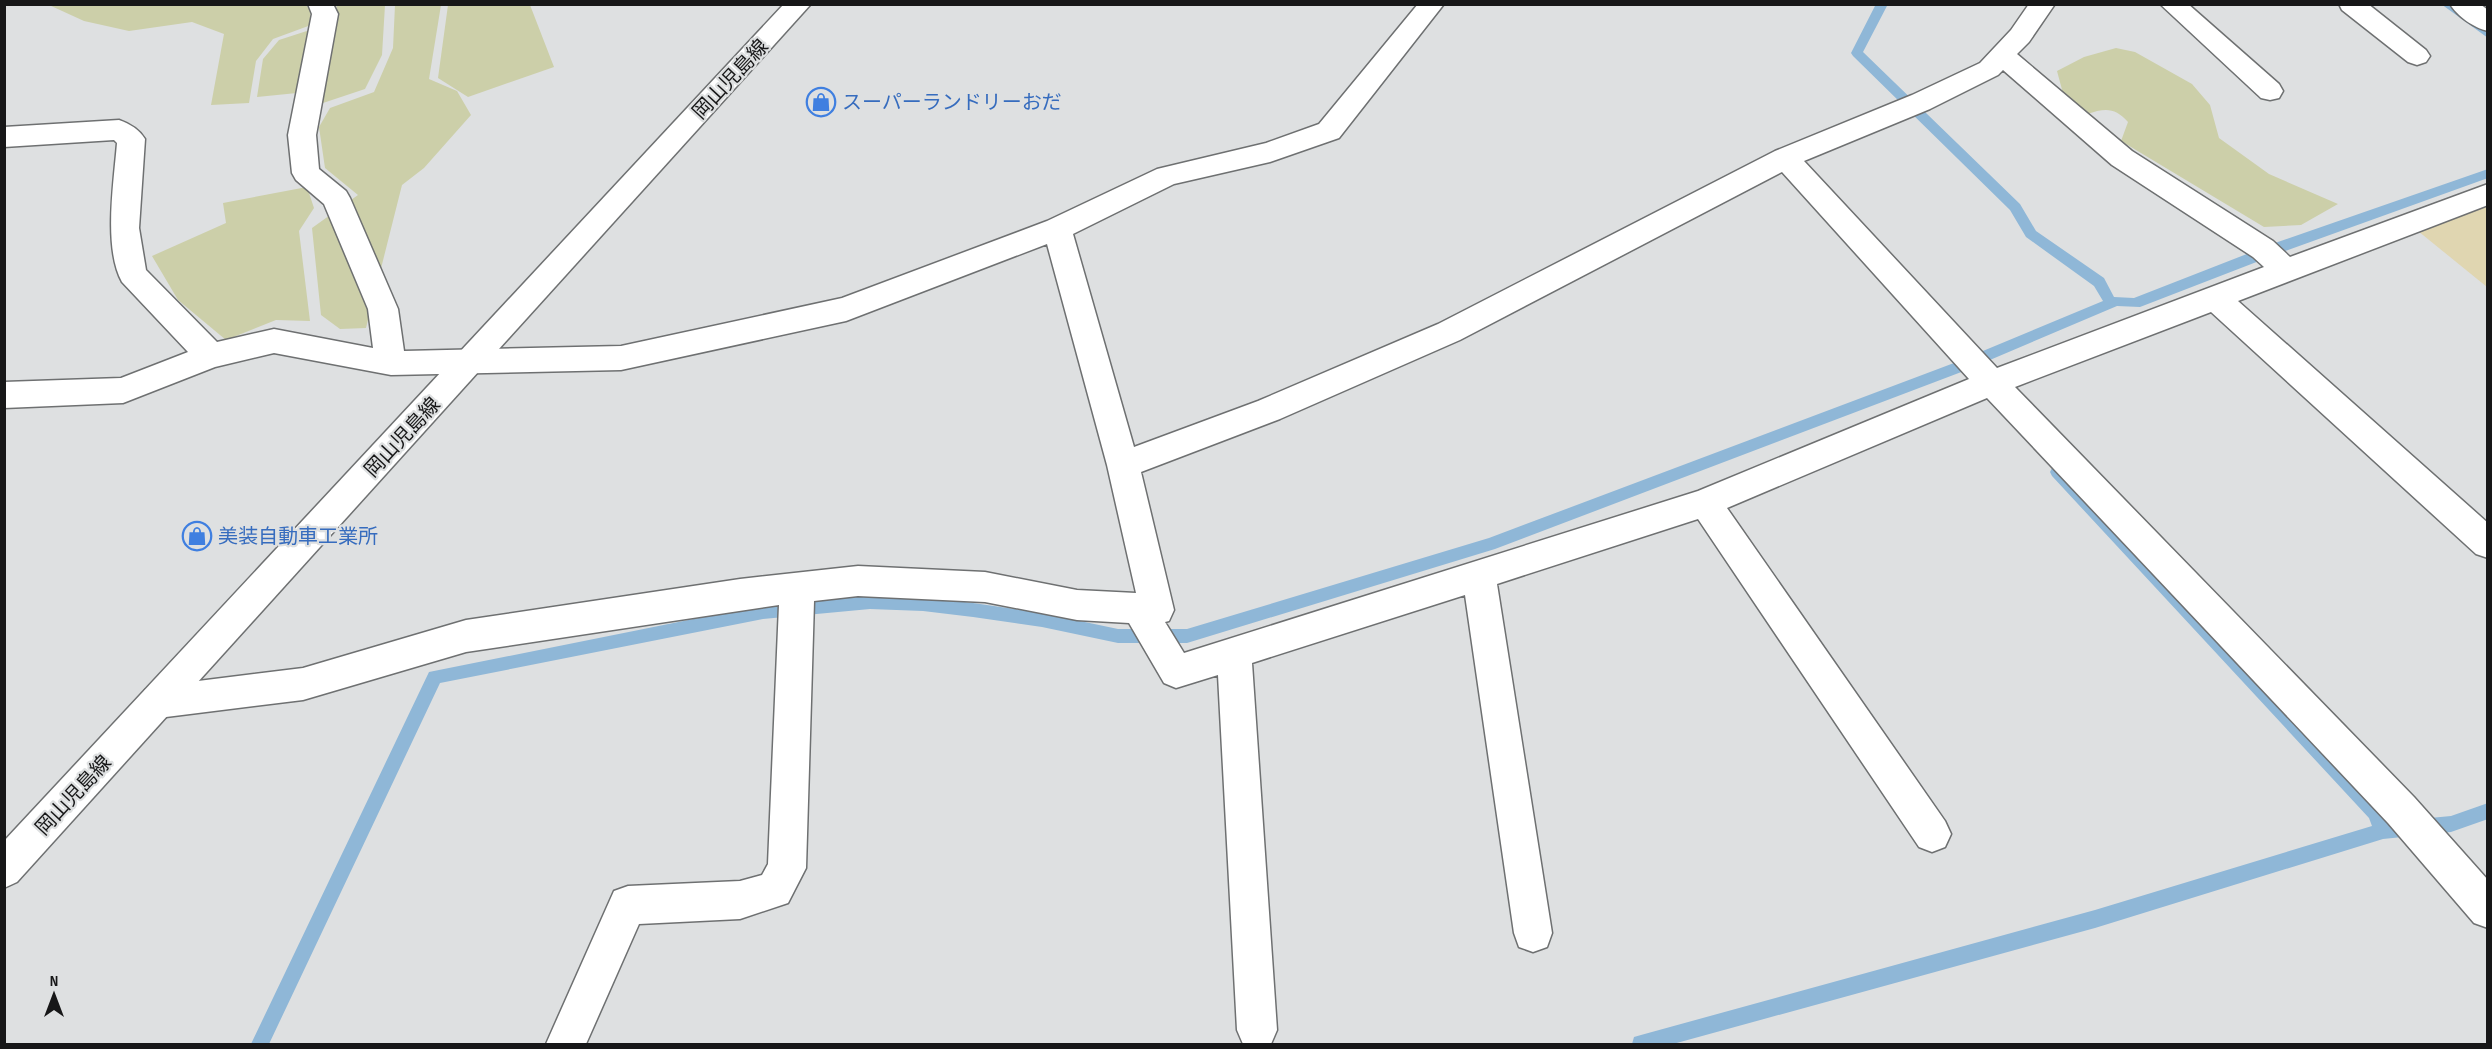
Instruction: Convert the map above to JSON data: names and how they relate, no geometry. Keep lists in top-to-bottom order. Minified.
{"streets":{"street":["岡山児島線"]},"places":{"shop":["スーパーランドリーおだ","美装自動車工業所"]},"north":"top"}
